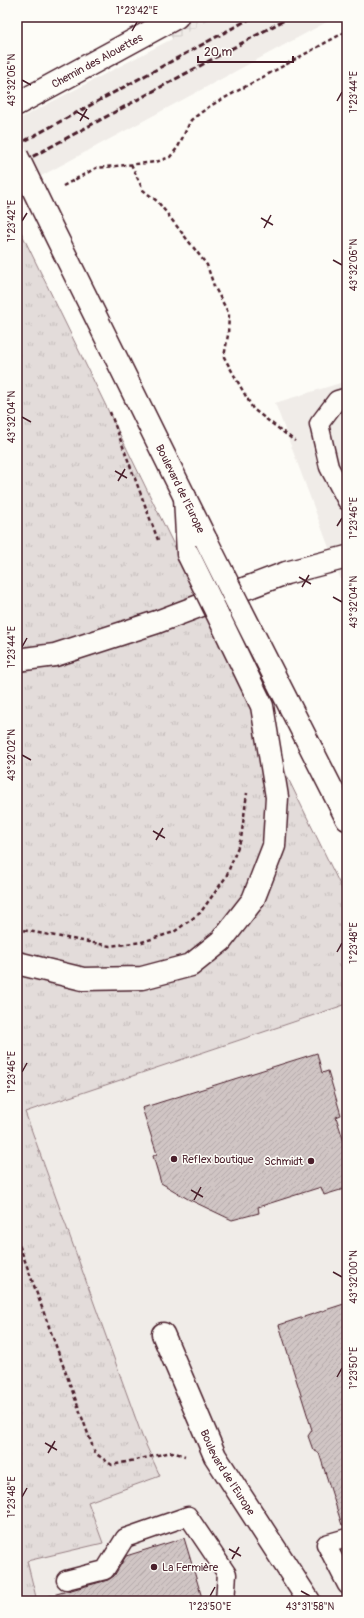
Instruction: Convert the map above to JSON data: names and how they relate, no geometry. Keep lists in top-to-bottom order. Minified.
{"streets":{"street":["Chemin des Alouettes","Boulevard de l'Europe"]},"places":["Reflex boutique","Schmidt","La Fermière"],"scale_bar":"20 m","coordinates":["1°23'42\"E","43°32'06\"N","1°23'44\"E","43°32'04\"N","1°23'46\"E","43°32'02\"N","1°23'48\"E","43°32'00\"N","1°23'50\"E","43°31'58\"N"]}
